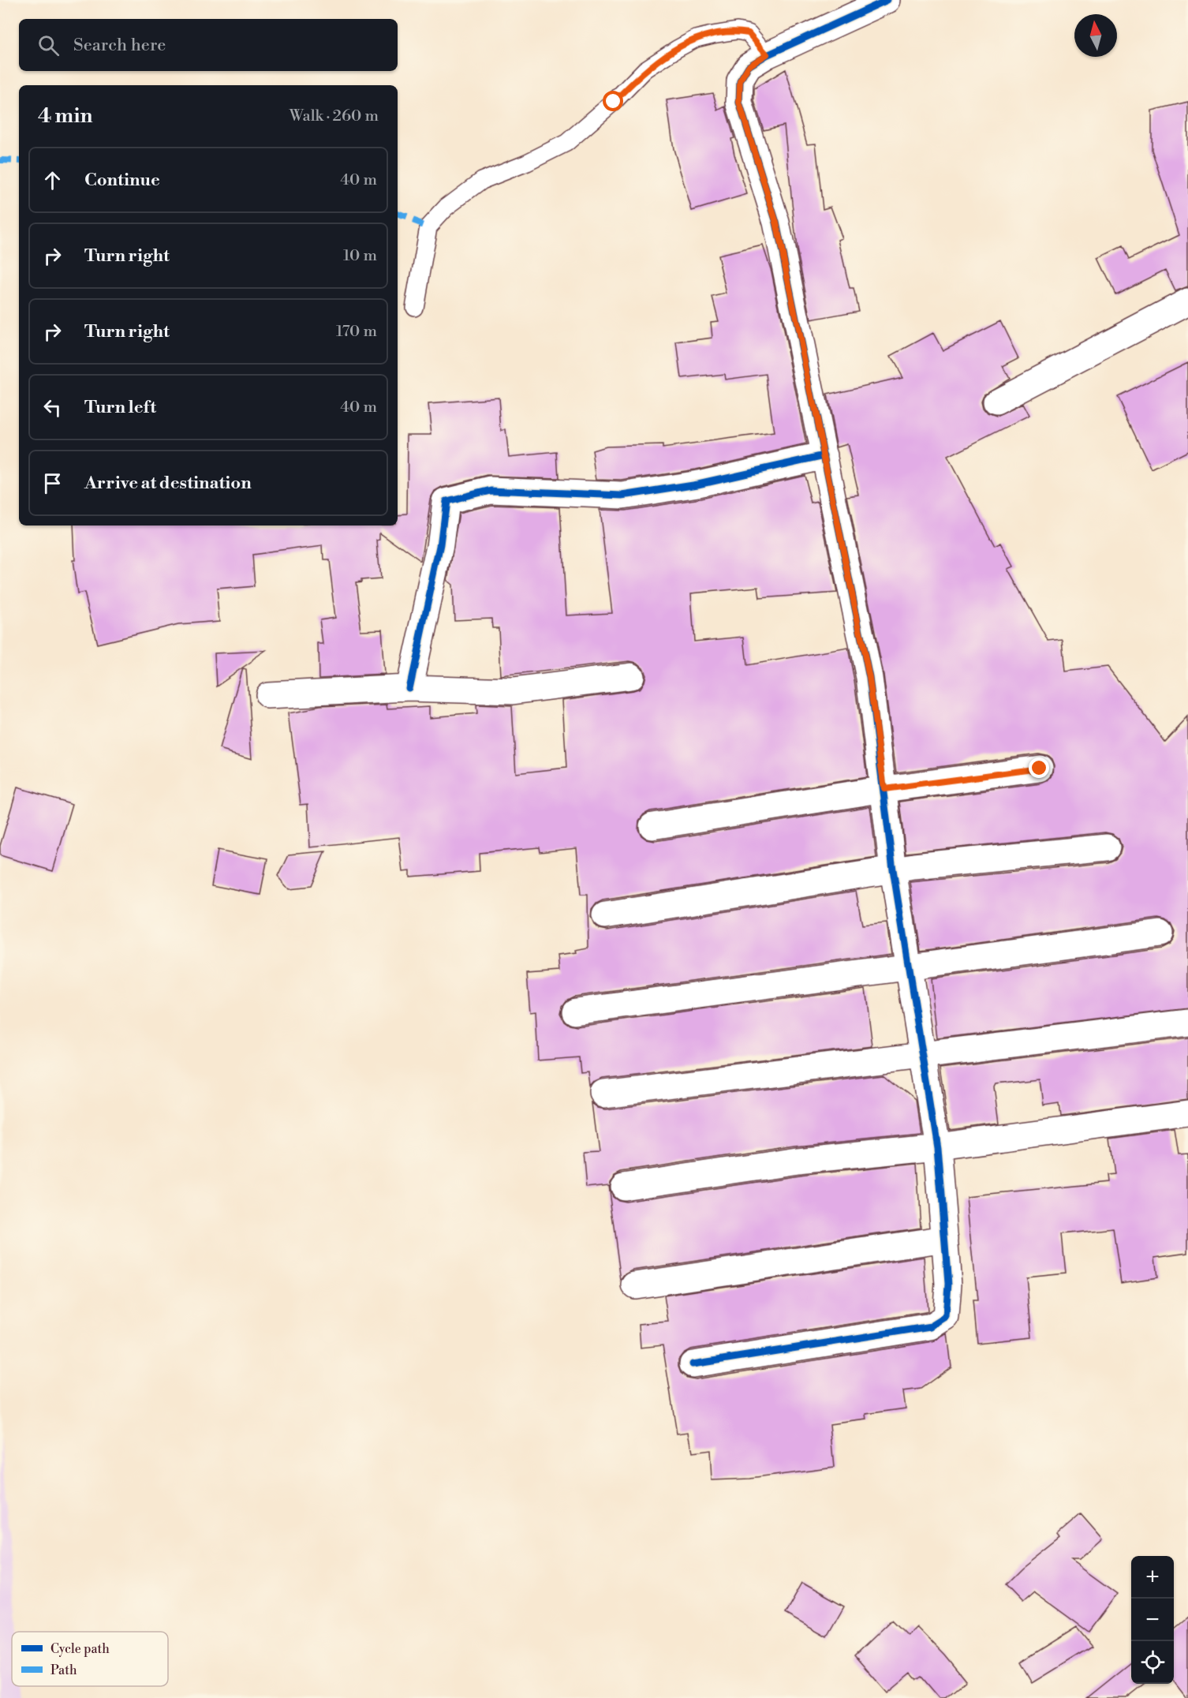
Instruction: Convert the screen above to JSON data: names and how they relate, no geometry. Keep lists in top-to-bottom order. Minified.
{"legend":["Cycle path","Path"],"north":"top","page":{"search":"Search here","heading":["4 min","Walk · 260 m"],"list":[["Continue","40 m"],["Turn right","10 m"],["Turn right","170 m"],["Turn left","40 m"],"Arrive at destination"],"map_buttons":["+","−"]}}
